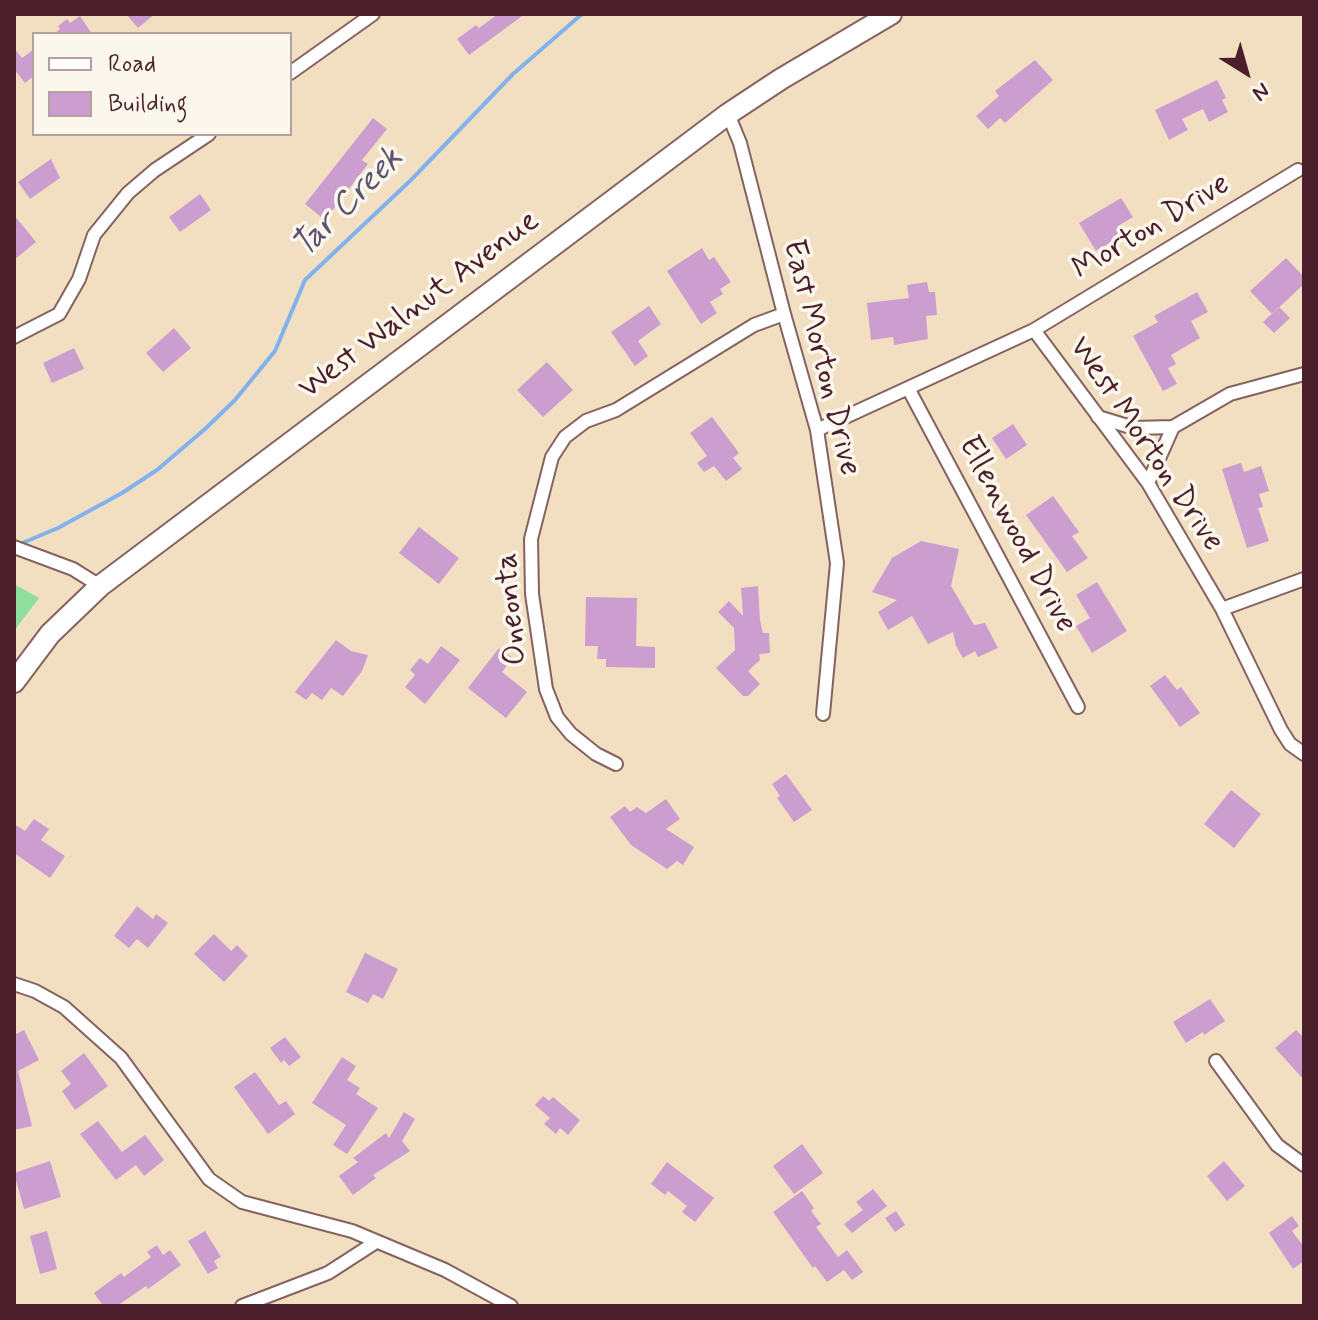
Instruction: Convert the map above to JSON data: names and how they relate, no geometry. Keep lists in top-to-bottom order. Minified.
{"streets":{"main road":["West Walnut Avenue"],"street":["Morton Drive","East Morton Drive","West Morton Drive","Ellenwood Drive","Oneonta"]},"crossings":[["Morton Drive","West Morton Drive"],["West Walnut Avenue","East Morton Drive"],["East Morton Drive","West Morton Drive"],["East Morton Drive","Oneonta"],["West Morton Drive","Ellenwood Drive"]],"water":["Tar Creek"],"legend":["Road","Building"],"north":"bottom right"}
